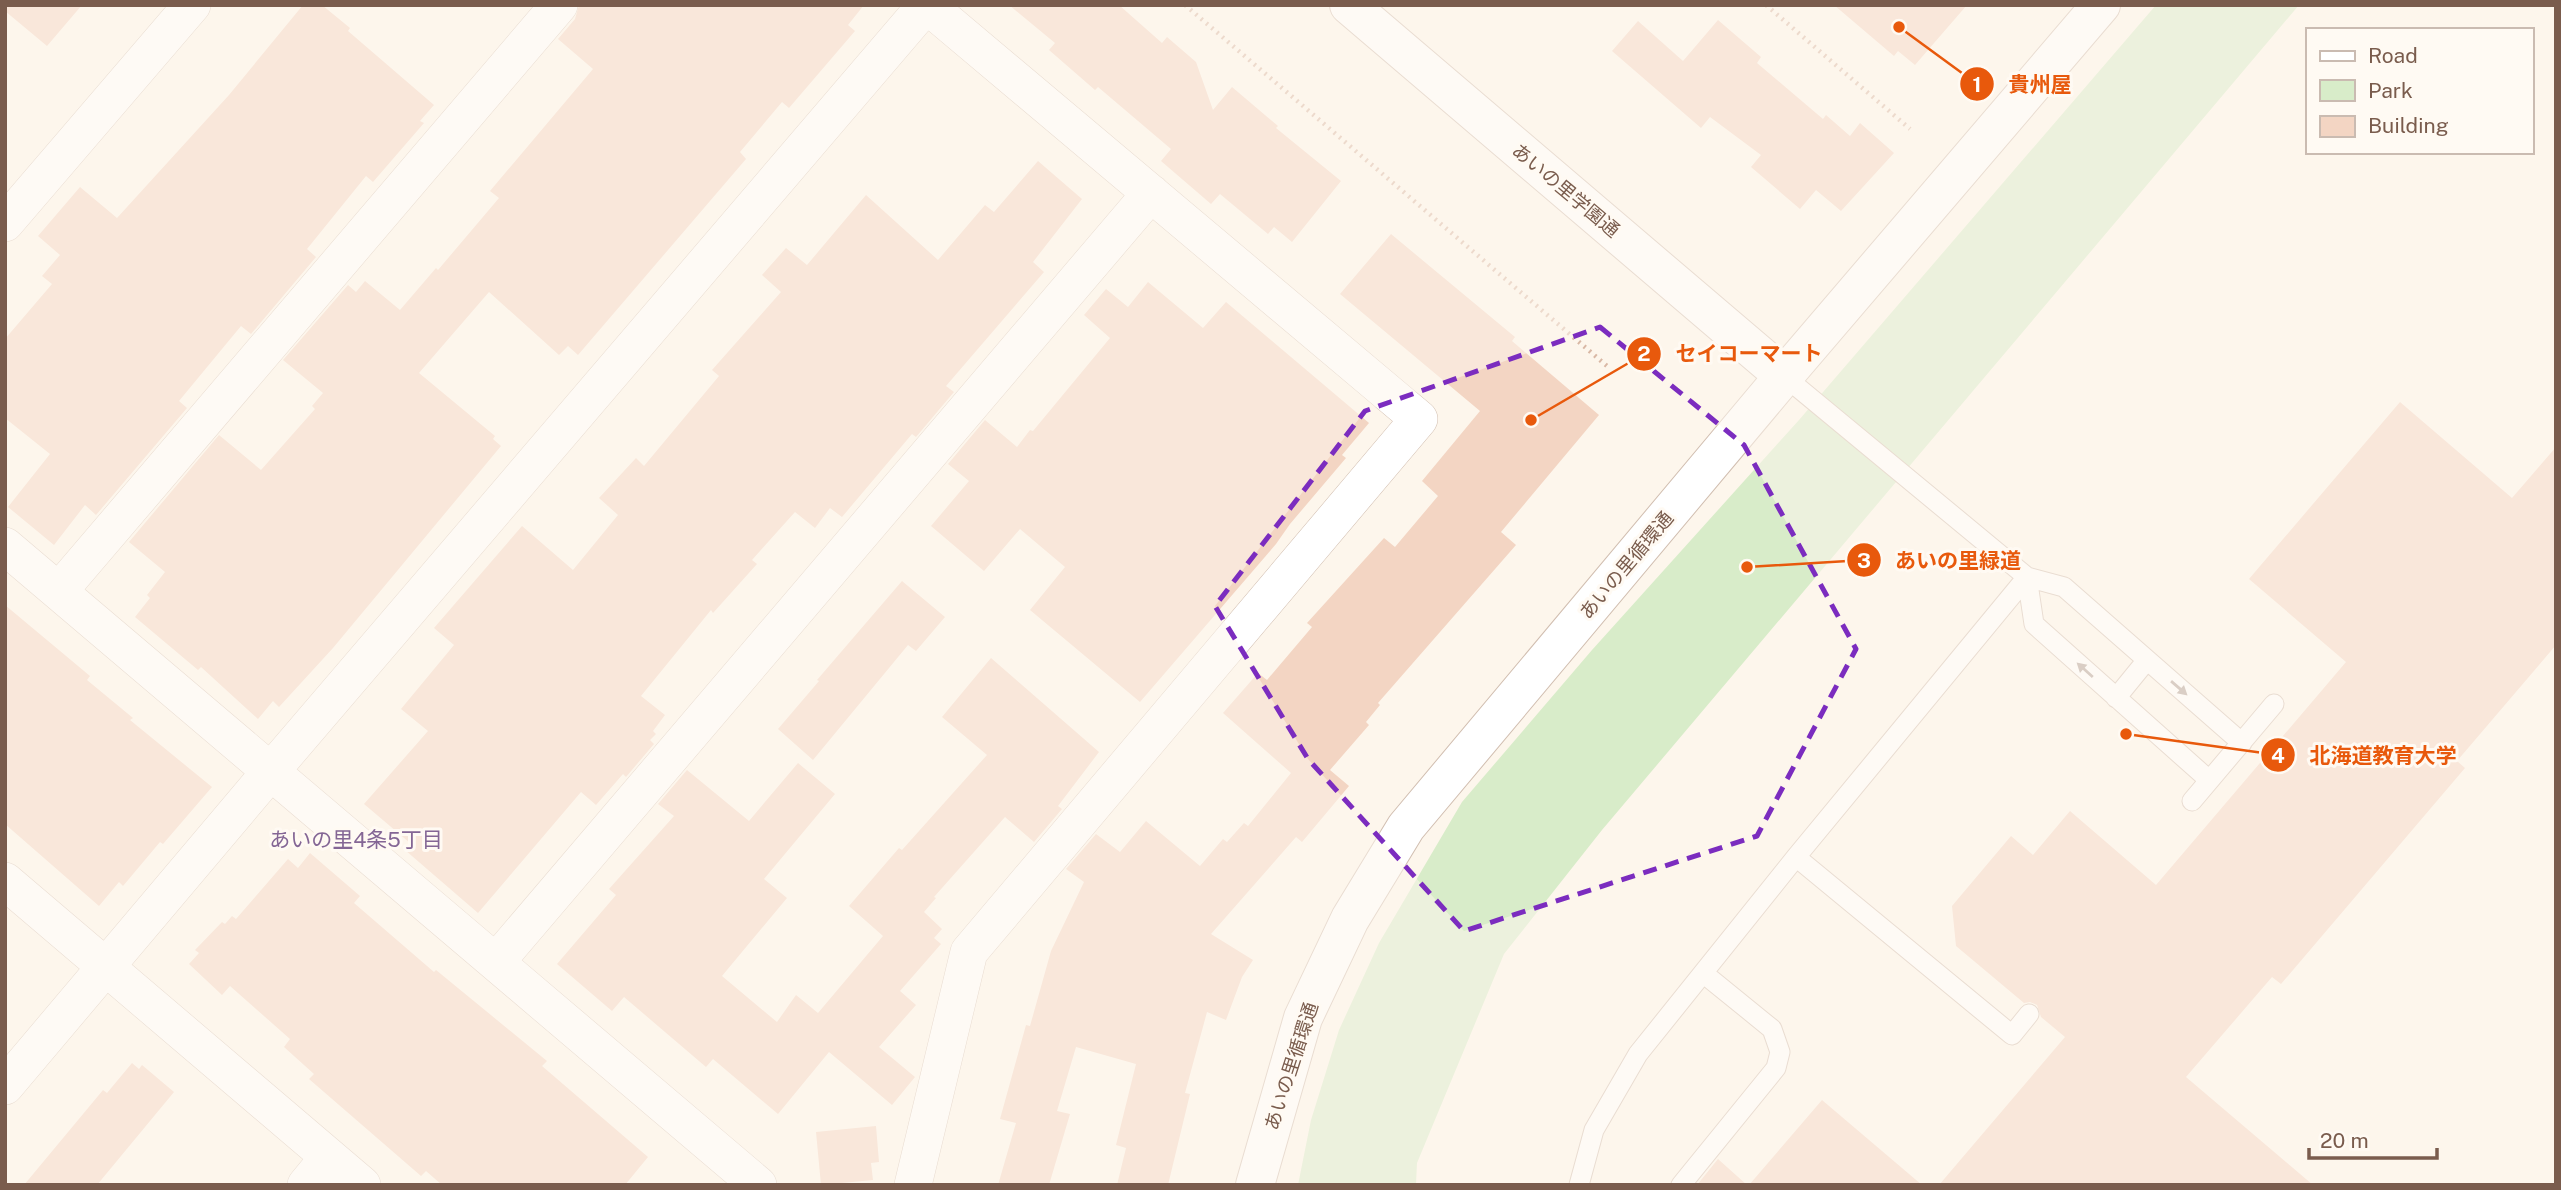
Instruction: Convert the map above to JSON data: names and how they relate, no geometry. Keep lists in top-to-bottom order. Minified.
{"streets":{"street":["あいの里学園通","あいの里循環通"]},"crossings":[["あいの里学園通","あいの里循環通"]],"districts":["あいの里4条5丁目"],"places":["貴州屋","セイコーマート","あいの里緑道","北海道教育大学"],"legend":["Road","Park","Building"],"scale_bar":"20 m"}
